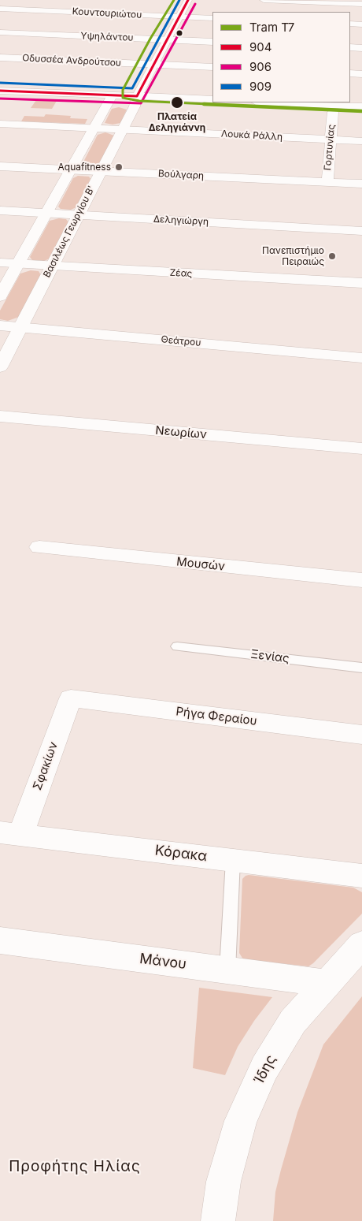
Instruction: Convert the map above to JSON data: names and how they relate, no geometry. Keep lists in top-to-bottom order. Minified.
{"streets":{"street":["Κουντουριώτου","Υψηλάντου","Οδυσσέα Ανδρούτσου","Λουκά Ράλλη","Γορτυνίας","Βούλγαρη","Δεληγιώργη","Βασιλέως Γεωργίου Β'","Ζέας","Θεάτρου","Νεωρίων","Μουσών","Ρήγα Φεραίου","Σφακίων","Κόρακα","Μάνου","Ίδης"],"lane":["Ξενίας"]},"crossings":[["Κουντουριώτου","Βασιλέως Γεωργίου Β'"],["Υψηλάντου","Βασιλέως Γεωργίου Β'"],["Οδυσσέα Ανδρούτσου","Βασιλέως Γεωργίου Β'"],["Λουκά Ράλλη","Γορτυνίας"],["Λουκά Ράλλη","Βασιλέως Γεωργίου Β'"],["Γορτυνίας","Βούλγαρη"],["Βούλγαρη","Βασιλέως Γεωργίου Β'"],["Δεληγιώργη","Βασιλέως Γεωργίου Β'"],["Βασιλέως Γεωργίου Β'","Ζέας"],["Βασιλέως Γεωργίου Β'","Θεάτρου"],["Ρήγα Φεραίου","Σφακίων"],["Σφακίων","Κόρακα"],["Μάνου","Ίδης"]],"districts":["Προφήτης Ηλίας"],"places":["Πλατεία Δεληγιάννη","Aquafitness","Πανεπιστήμιο Πειραιώς"],"lines":["tram line Τ7","transit line 904","transit line 909","transit line 906"],"legend":["Tram Τ7","904","906","909"]}
